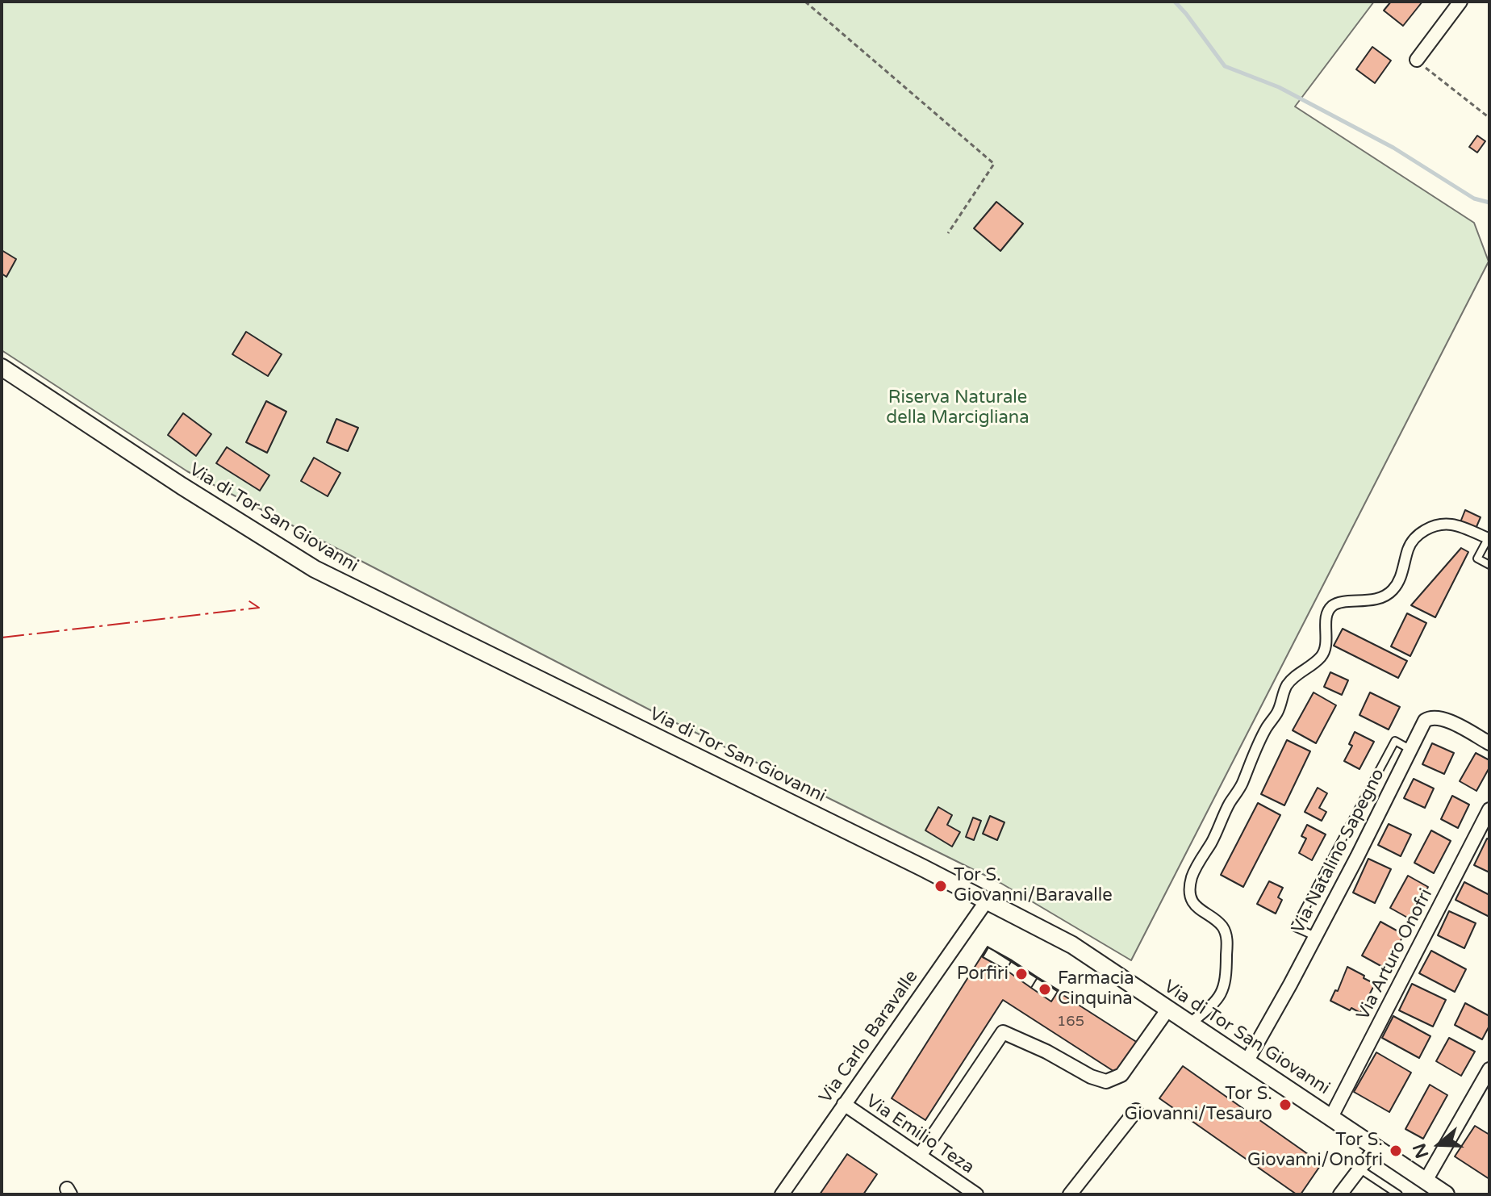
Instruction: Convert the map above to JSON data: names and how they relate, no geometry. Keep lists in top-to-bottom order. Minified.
{"streets":{"street":["Via di Tor San Giovanni","Via Natalino Sapegno","Via Arturo Onofri","Via Carlo Baravalle","Via Emilio Teza"]},"crossings":[["Via di Tor San Giovanni","Via Natalino Sapegno"],["Via di Tor San Giovanni","Via Arturo Onofri"],["Via di Tor San Giovanni","Via Carlo Baravalle"],["Via Carlo Baravalle","Via Emilio Teza"]],"parks":["Riserva Naturale della Marcigliana"],"places":["Tor S. Giovanni/Baravalle","Porfiri","Farmacia Cinquina","Tor S. Giovanni/Tesauro","Tor S. Giovanni/Onofri"],"house_numbers":["165"],"north":"left"}
